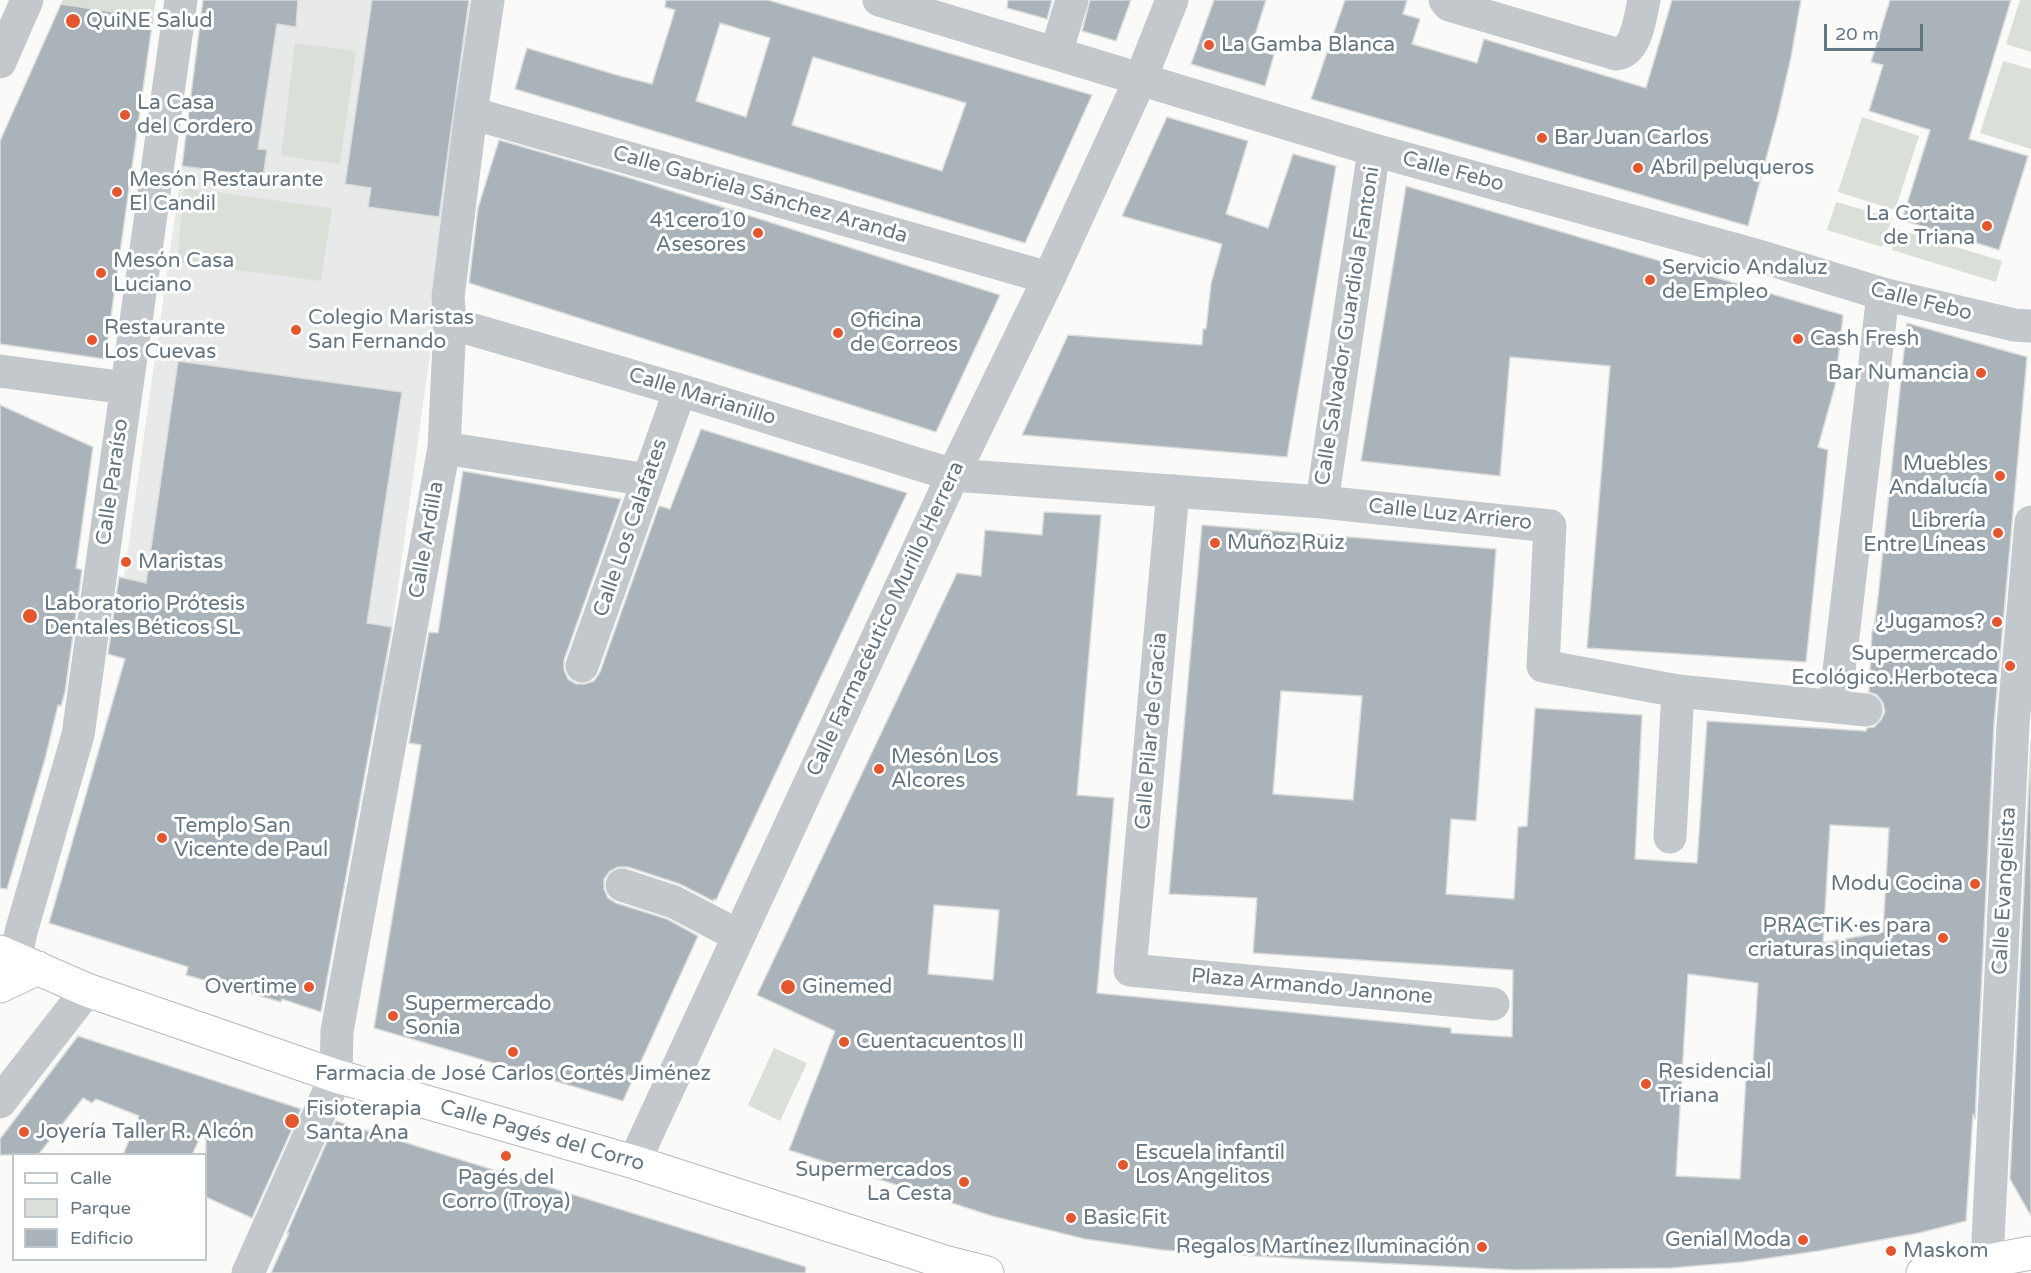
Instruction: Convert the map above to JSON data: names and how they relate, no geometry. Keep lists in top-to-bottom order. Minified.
{"streets":{"main road":["Calle Pagés del Corro"],"street":["Calle Febo","Calle Gabriela Sánchez Aranda","Calle Salvador Guardiola Fantoni","Calle Marianillo","Calle Paraíso","Calle Luz Arriero","Calle Los Calafates","Calle Ardilla","Calle Farmacéutico Murillo Herrera","Calle Pilar de Gracia","Calle Evangelista","Plaza Armando Jannone"]},"crossings":[["Calle Febo","Calle Salvador Guardiola Fantoni"],["Calle Febo","Calle Luz Arriero"],["Calle Febo","Calle Farmacéutico Murillo Herrera"],["Calle Gabriela Sánchez Aranda","Calle Ardilla"],["Calle Gabriela Sánchez Aranda","Calle Farmacéutico Murillo Herrera"],["Calle Salvador Guardiola Fantoni","Calle Luz Arriero"],["Calle Marianillo","Calle Luz Arriero"],["Calle Marianillo","Calle Los Calafates"],["Calle Marianillo","Calle Ardilla"],["Calle Marianillo","Calle Farmacéutico Murillo Herrera"],["Calle Paraíso","Calle Pagés del Corro"],["Calle Luz Arriero","Calle Farmacéutico Murillo Herrera"],["Calle Luz Arriero","Calle Pilar de Gracia"],["Calle Ardilla","Calle Pagés del Corro"],["Calle Farmacéutico Murillo Herrera","Calle Pagés del Corro"],["Calle Pilar de Gracia","Plaza Armando Jannone"]],"places":["QuiNE Salud","La Gamba Blanca","La Casa del Cordero","Bar Juan Carlos","Abril peluqueros","Mesón Restaurante El Candil","La Cortaita de Triana","41cero10 Asesores","Mesón Casa Luciano","Servicio Andaluz de Empleo","Colegio Maristas San Fernando","Oficina de Correos","Cash Fresh","Restaurante Los Cuevas","Bar Numancia","Muebles Andalucía","Librería Entre Líneas","Muñoz Ruiz","Maristas","Laboratorio Prótesis Dentales Béticos SL","¿Jugamos?","Supermercado Ecológico.Herboteca","Mesón Los Alcores","Templo San Vicente de Paul","Modu Cocina","PRACTiK·es para criaturas inquietas","Overtime","Ginemed","Supermercado Sonia","Cuentacuentos II","Farmacia de José Carlos Cortés Jiménez","Residencial Triana","Fisioterapia Santa Ana","Joyería Taller R. Alcón","Pagés del Corro (Troya)","Escuela infantil Los Angelitos","Supermercados La Cesta","Basic Fit","Genial Moda","Regalos Martínez Iluminación","Maskom"],"legend":["Calle","Parque","Edificio"],"scale_bar":"20 m"}
